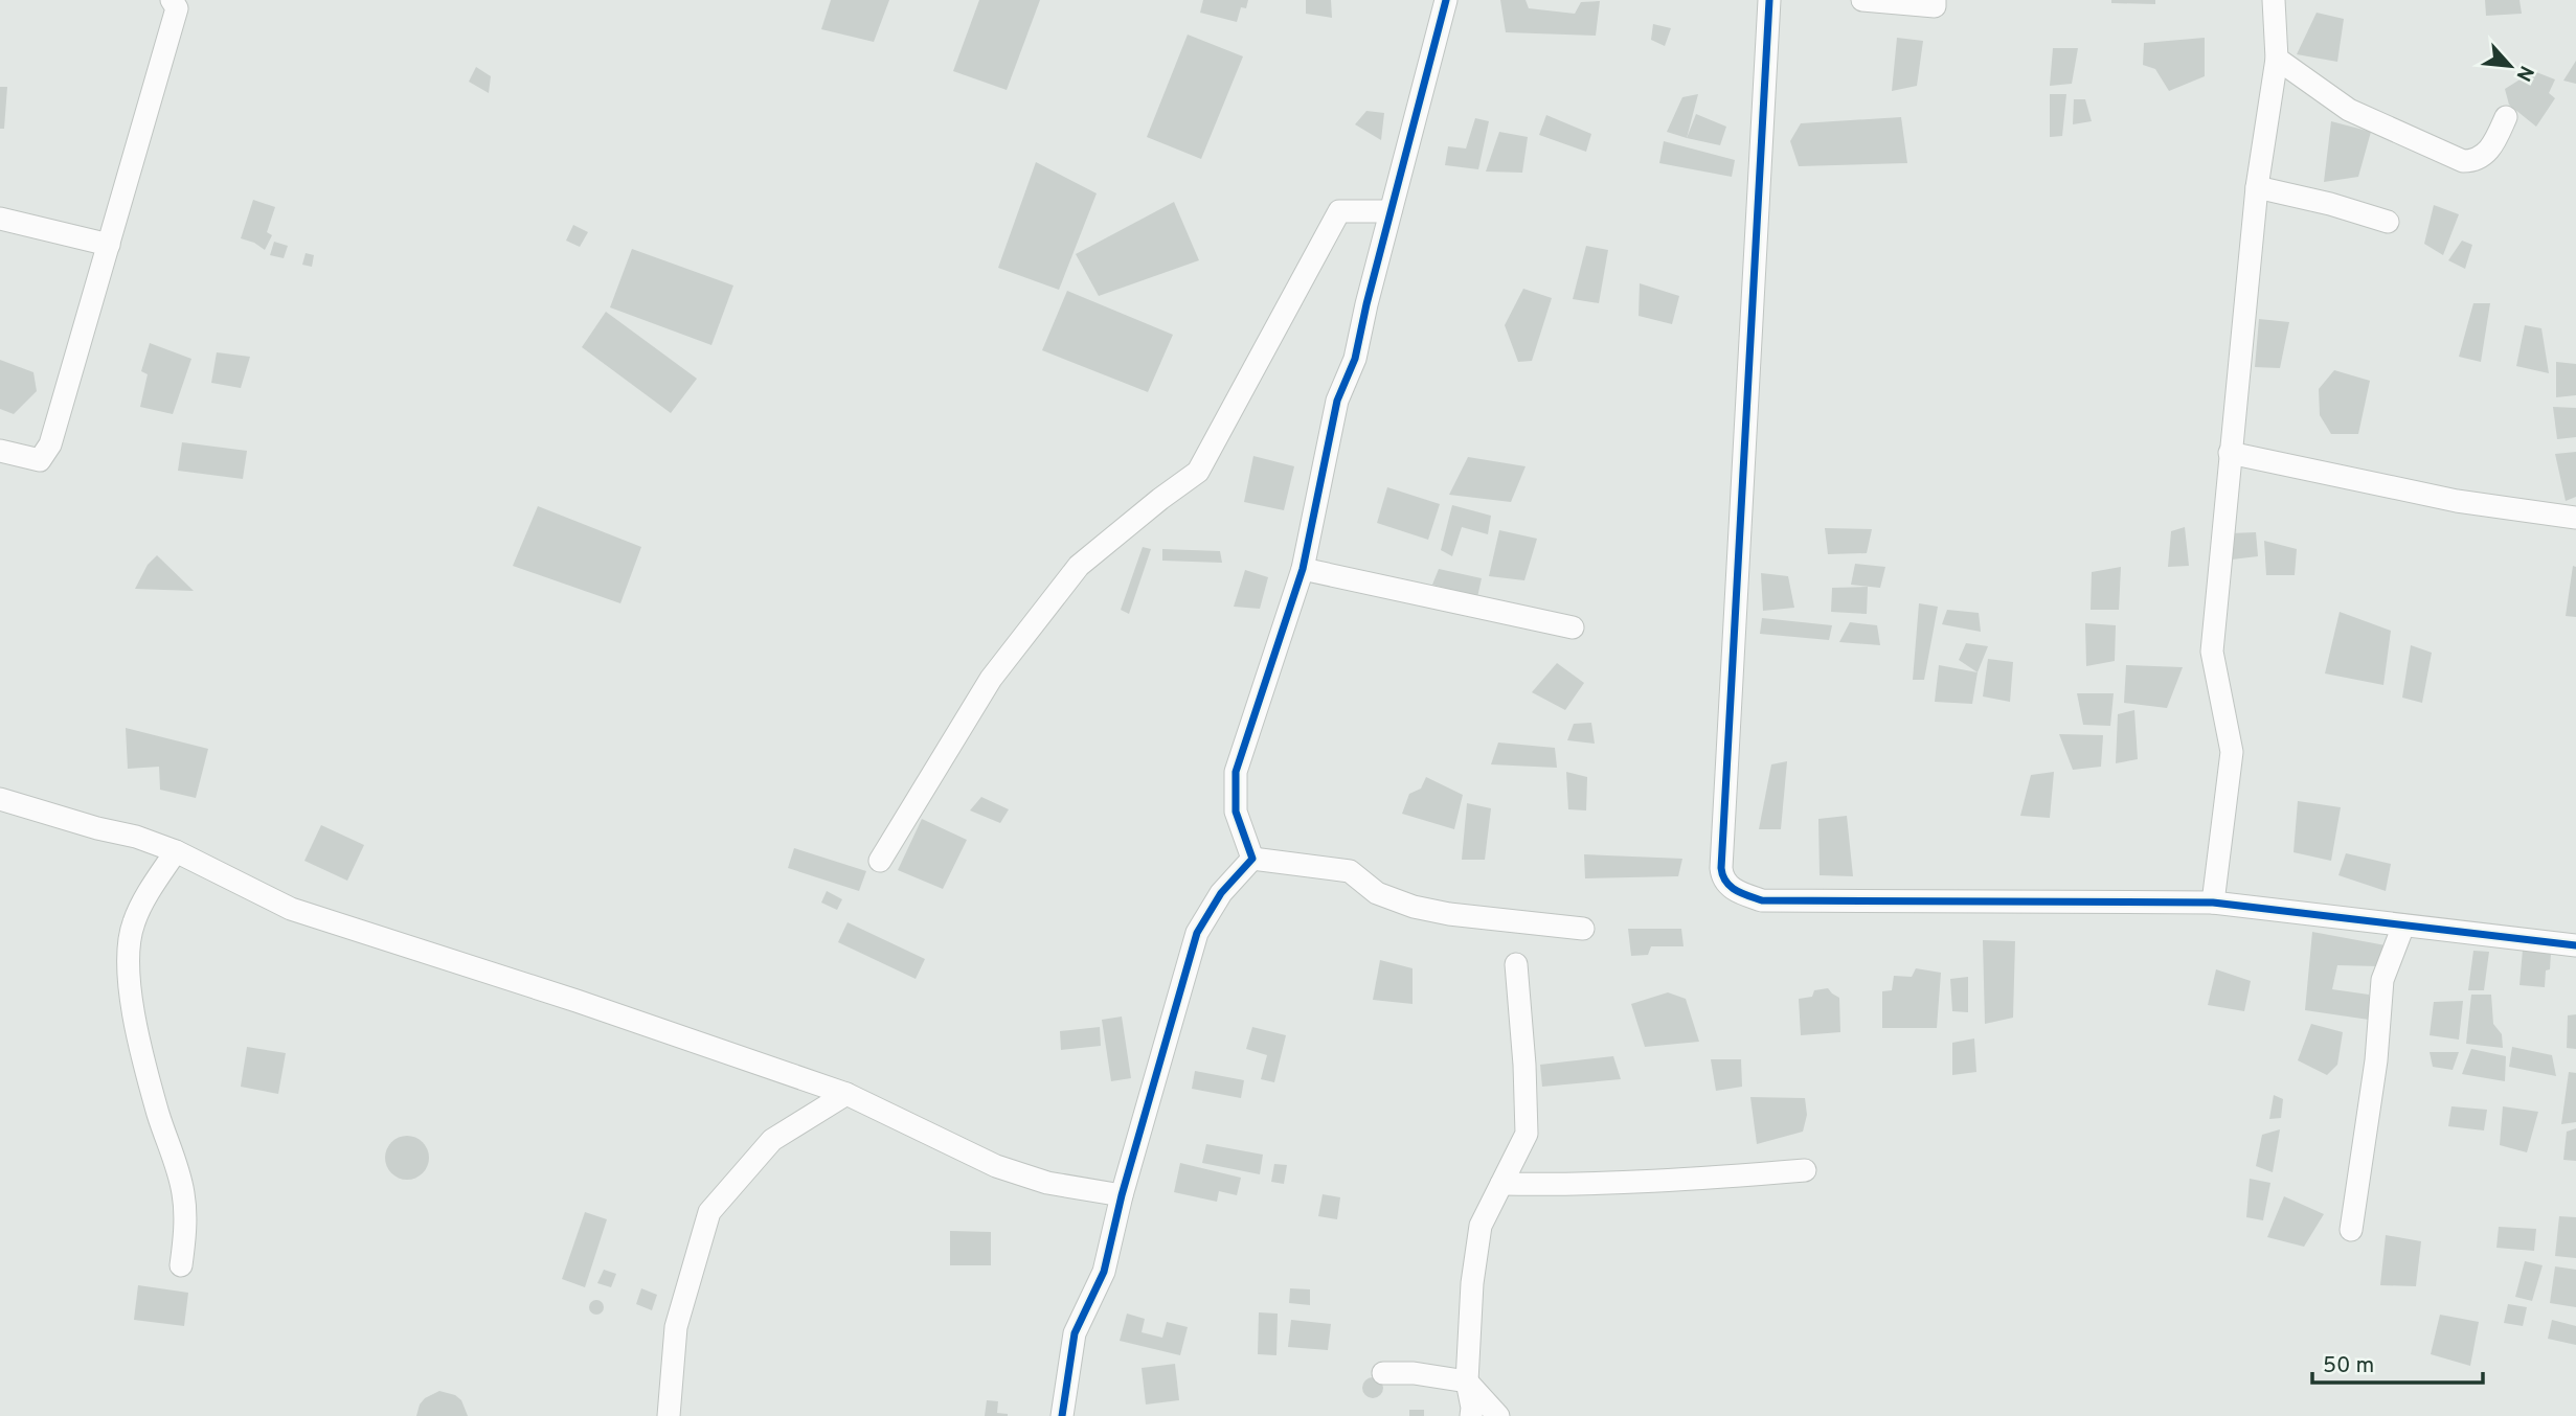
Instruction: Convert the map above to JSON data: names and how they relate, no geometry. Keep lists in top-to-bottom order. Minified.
{"scale_bar":"50 m","north":"bottom right"}
